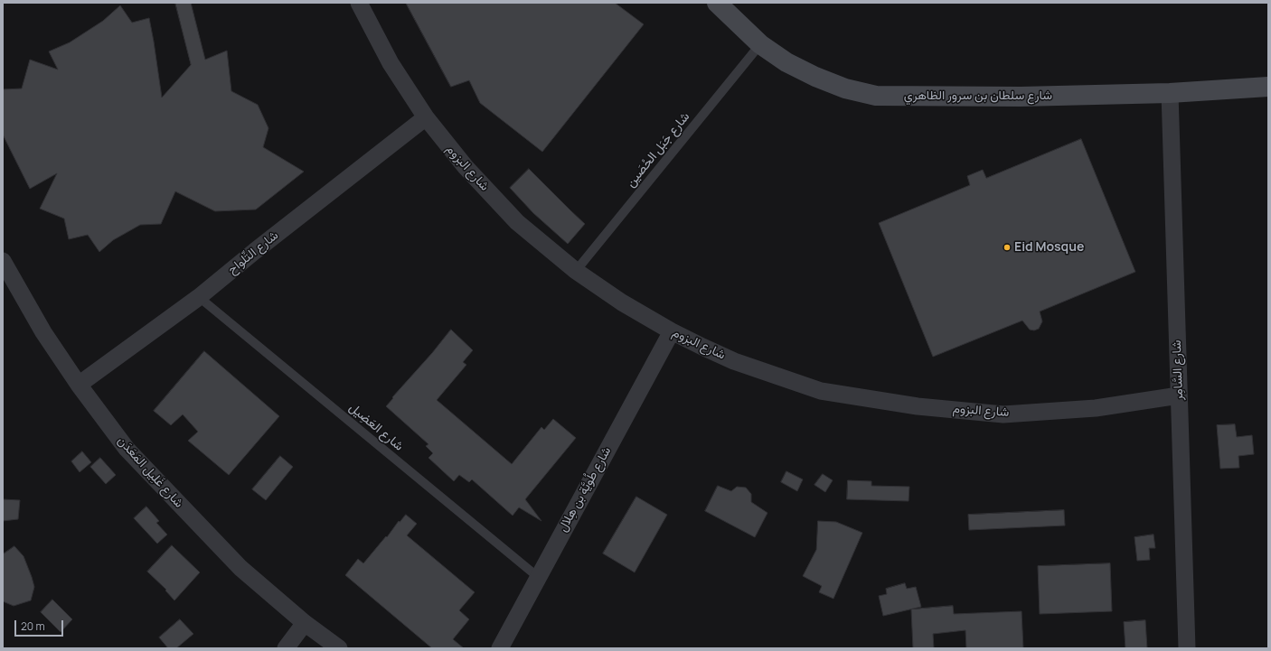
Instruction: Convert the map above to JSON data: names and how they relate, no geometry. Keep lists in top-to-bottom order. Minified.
{"streets":{"street":["شارع سلطان بن سرور الظاهري","شارع البزوم","شارع التِّلواح","شارع السَّامِر","شارع غَلِيل المَعَدَن","شارع طُويَّة بن هِلال"],"lane":["شارع جَبَل الحُصَين","شارع العَضِيل"]},"crossings":[["شارع سلطان بن سرور الظاهري","شارع جَبَل الحُصَين"],["شارع سلطان بن سرور الظاهري","شارع السَّامِر"],["شارع جَبَل الحُصَين","شارع البزوم"],["شارع البزوم","شارع التِّلواح"],["شارع البزوم","شارع السَّامِر"],["شارع البزوم","شارع طُويَّة بن هِلال"],["شارع التِّلواح","شارع العَضِيل"],["شارع التِّلواح","شارع غَلِيل المَعَدَن"],["شارع العَضِيل","شارع طُويَّة بن هِلال"]],"places":["Eid Mosque"],"scale_bar":"20 m"}
